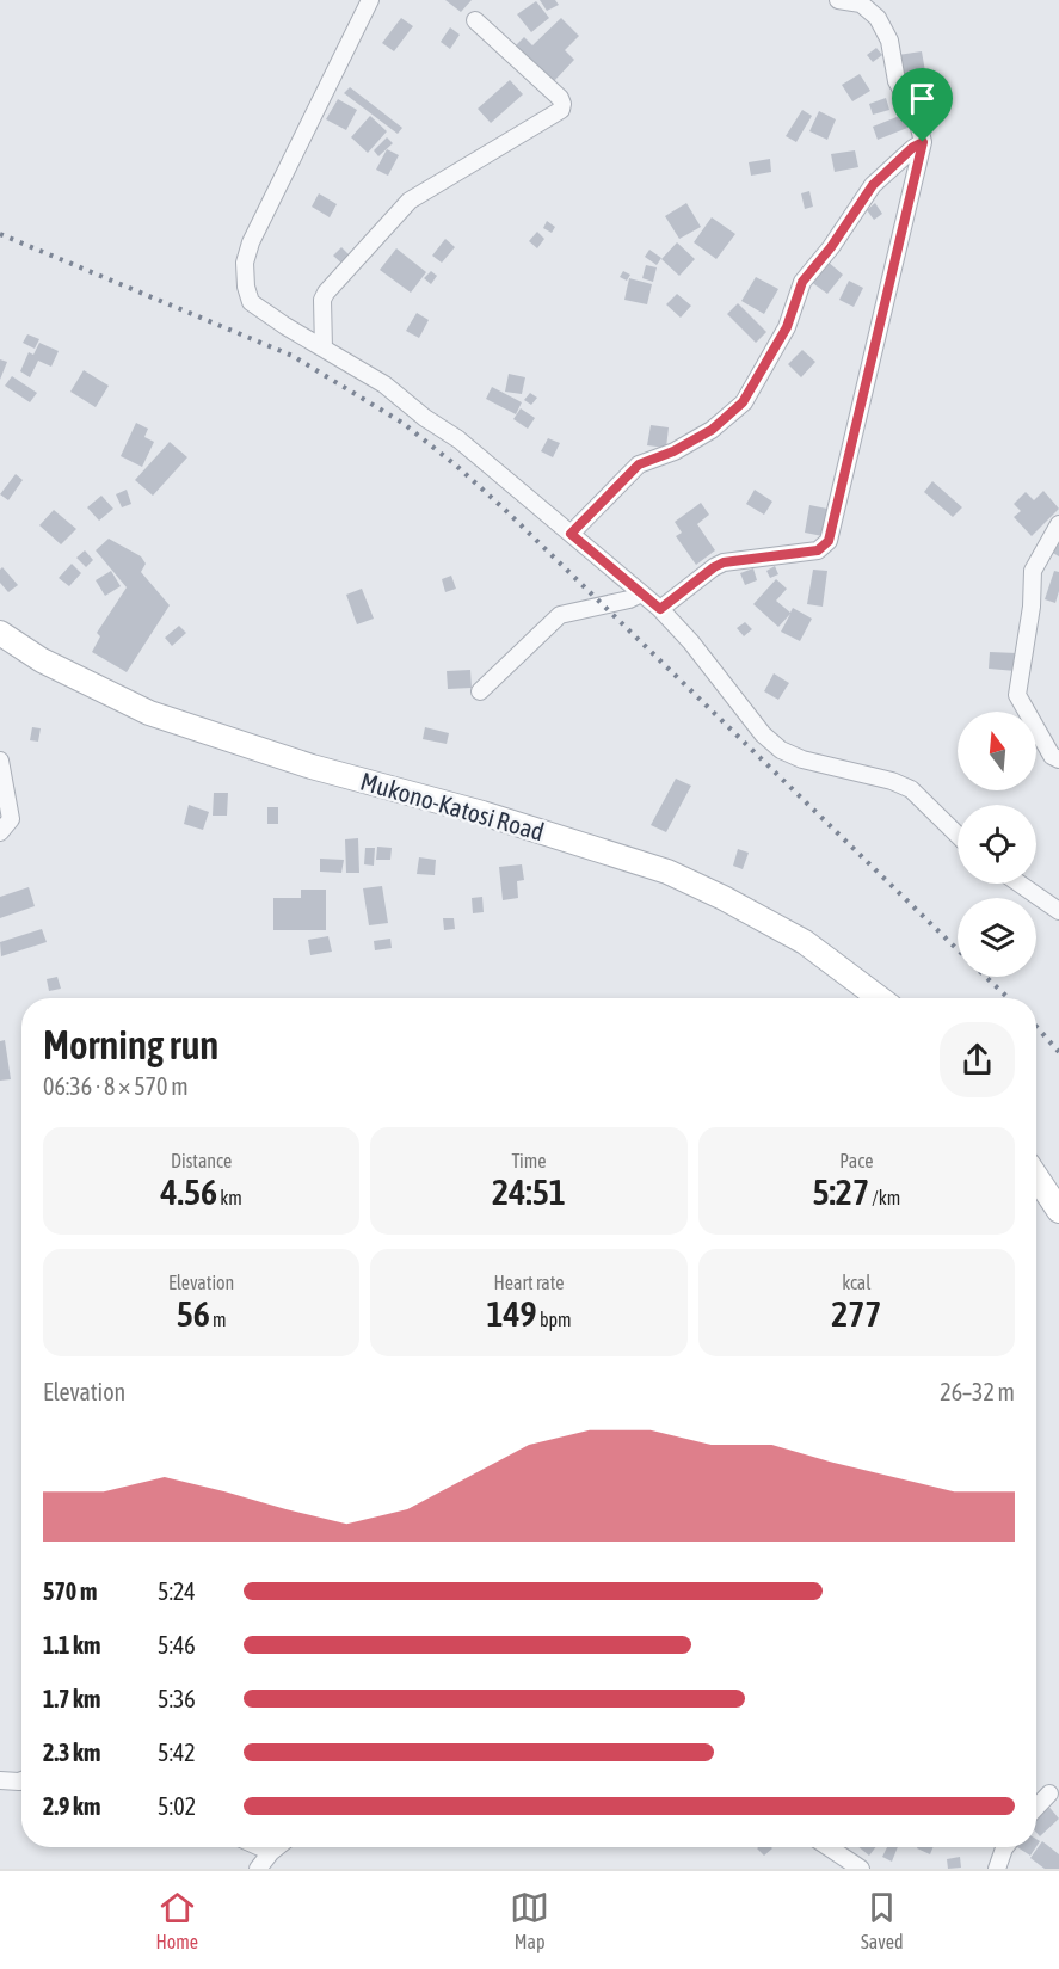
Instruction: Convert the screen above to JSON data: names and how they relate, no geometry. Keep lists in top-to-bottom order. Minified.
{"streets":{"main road":["Mukono-Katosi Road"]},"north":"top","page":{"heading":["Morning run","06:36 · 8 × 570 m"],"stats":[["Distance","4.56 km"],["Time","24:51"],["Pace","5:27 /km"],["Elevation","56 m"],["Heart rate","149 bpm"],["kcal","277"]],"chart":["Elevation","26–32 m"],"list":[{"name":"570 m","note":"5:24"},{"name":"1.1 km","note":"5:46"},{"name":"1.7 km","note":"5:36"},{"name":"2.3 km","note":"5:42"},{"name":"2.9 km","note":"5:02"}],"tabs":["Home","Map","Saved"]}}
